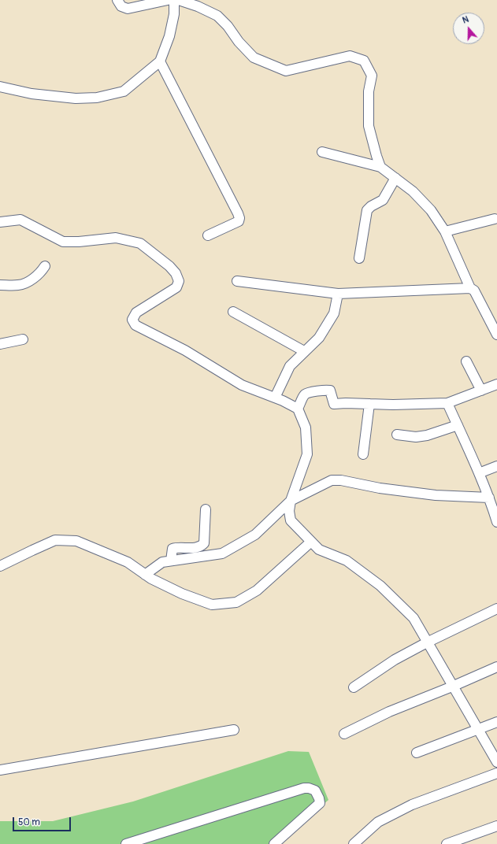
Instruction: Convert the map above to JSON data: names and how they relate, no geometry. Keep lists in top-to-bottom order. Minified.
{"scale_bar":"50 m","north":"top"}
